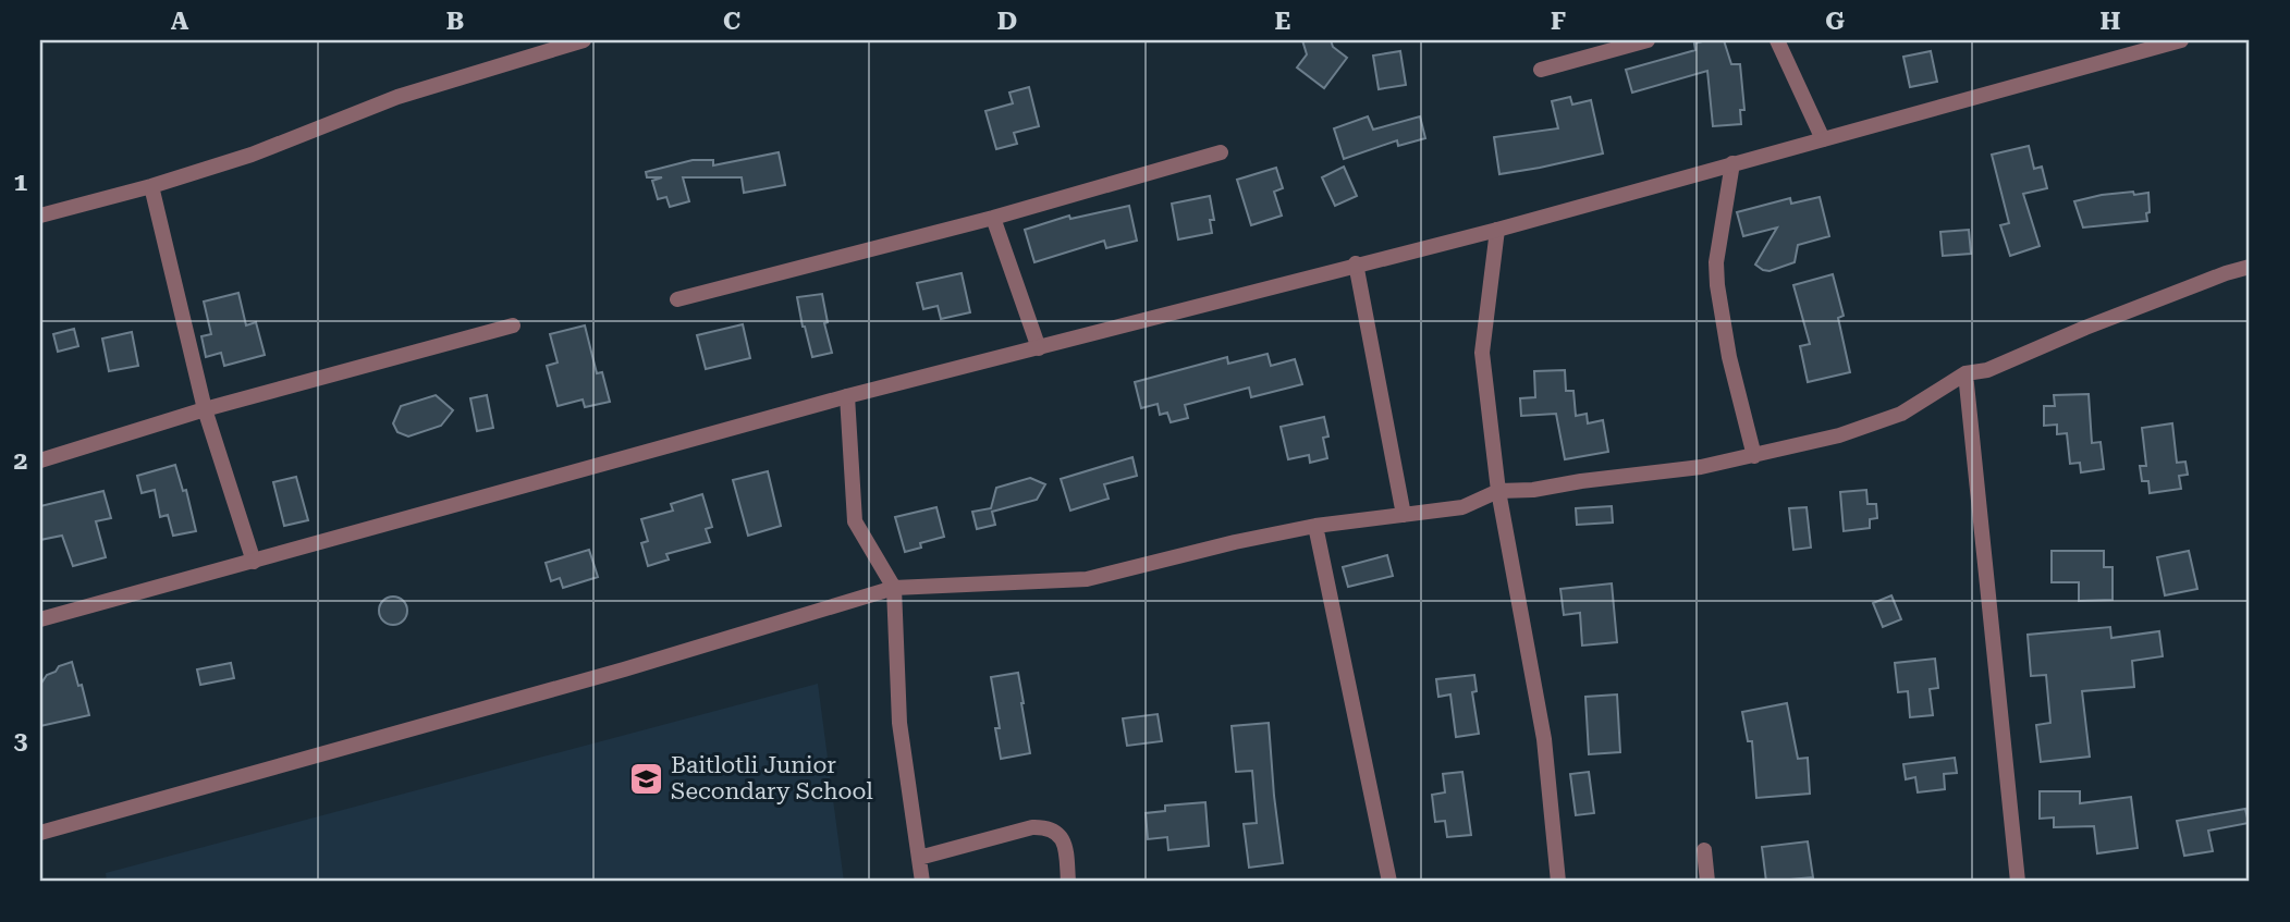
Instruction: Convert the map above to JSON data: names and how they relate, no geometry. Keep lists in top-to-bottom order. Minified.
{"places":{"school or university":["Baitlotli Junior Secondary School"]},"grid":{"columns":["A","B","C","D","E","F","G","H"],"rows":["1","2","3"]}}
